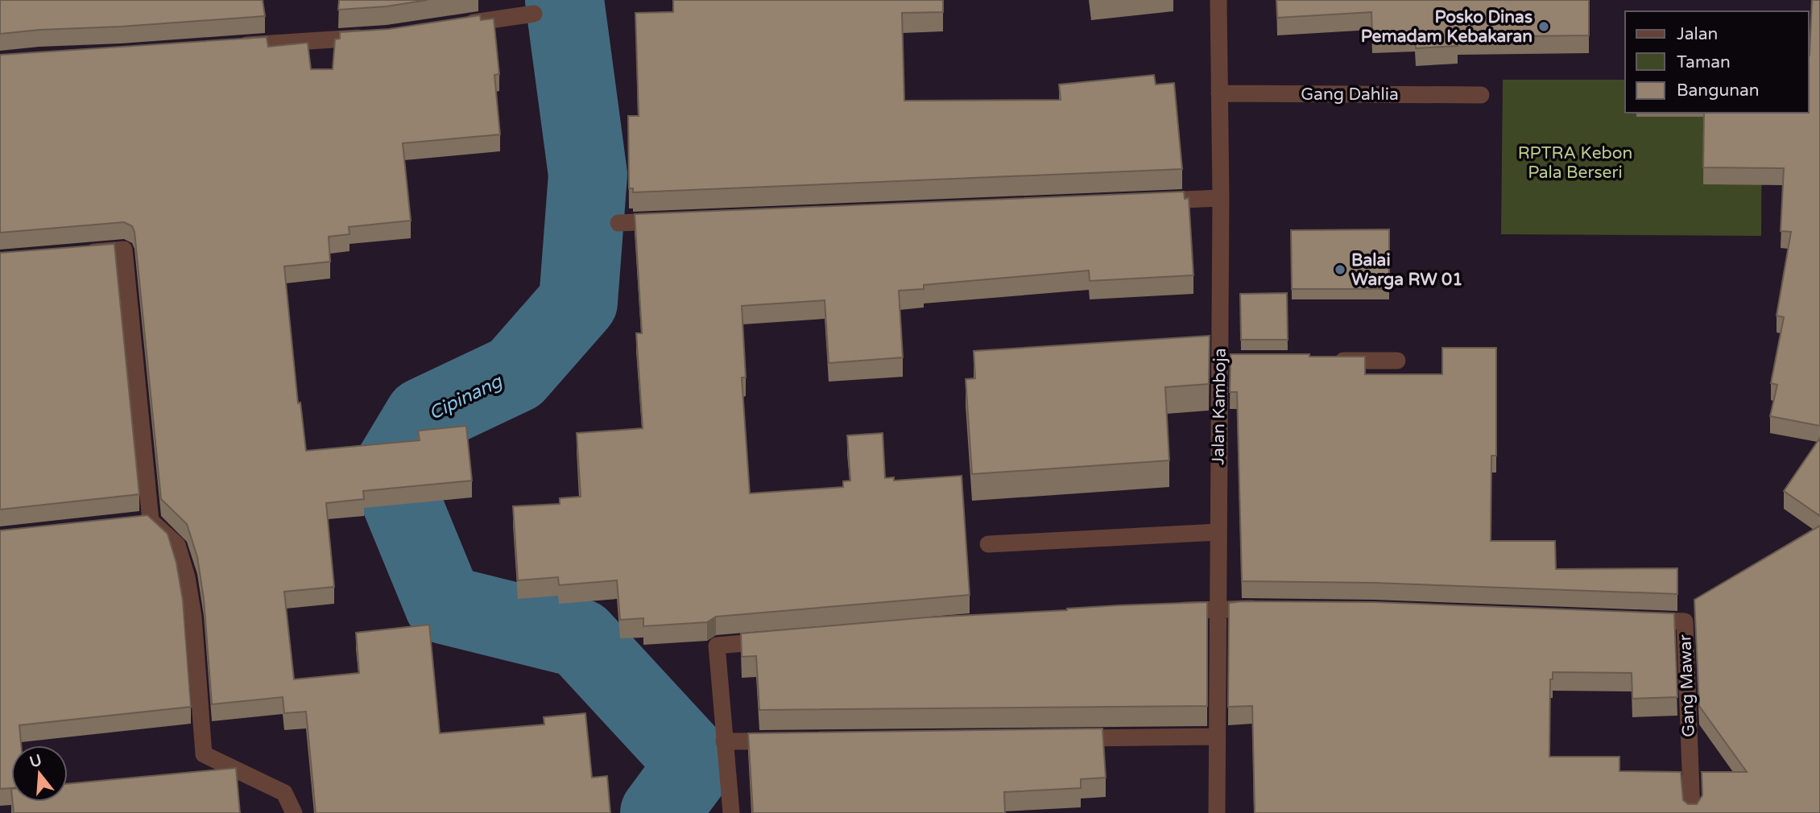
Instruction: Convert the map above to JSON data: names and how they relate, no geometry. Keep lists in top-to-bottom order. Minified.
{"streets":{"street":["Gang Dahlia","Jalan Kamboja","Gang Mawar"]},"crossings":[["Gang Dahlia","Jalan Kamboja"]],"water":["Cipinang"],"parks":["RPTRA Kebon Pala Berseri"],"places":["Posko Dinas Pemadam Kebakaran","Balai Warga RW 01"],"legend":["Jalan","Taman","Bangunan"],"north":"top"}
